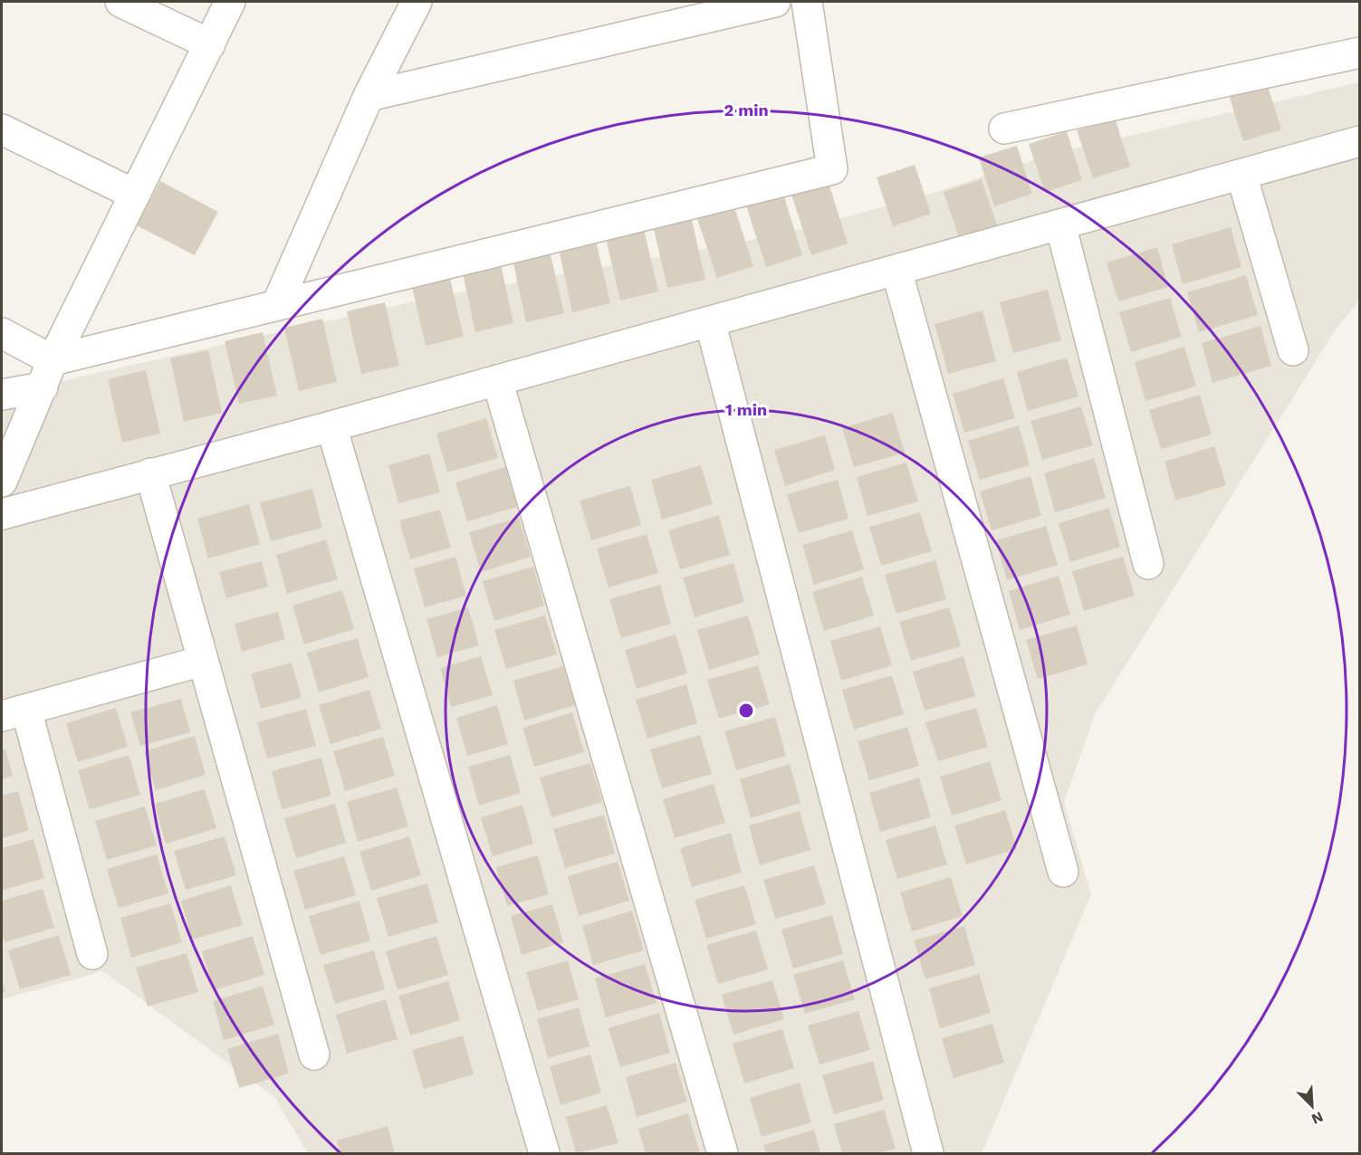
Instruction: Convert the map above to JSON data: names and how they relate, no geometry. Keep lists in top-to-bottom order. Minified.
{"north":"bottom right","rings":["2 min","1 min"]}
